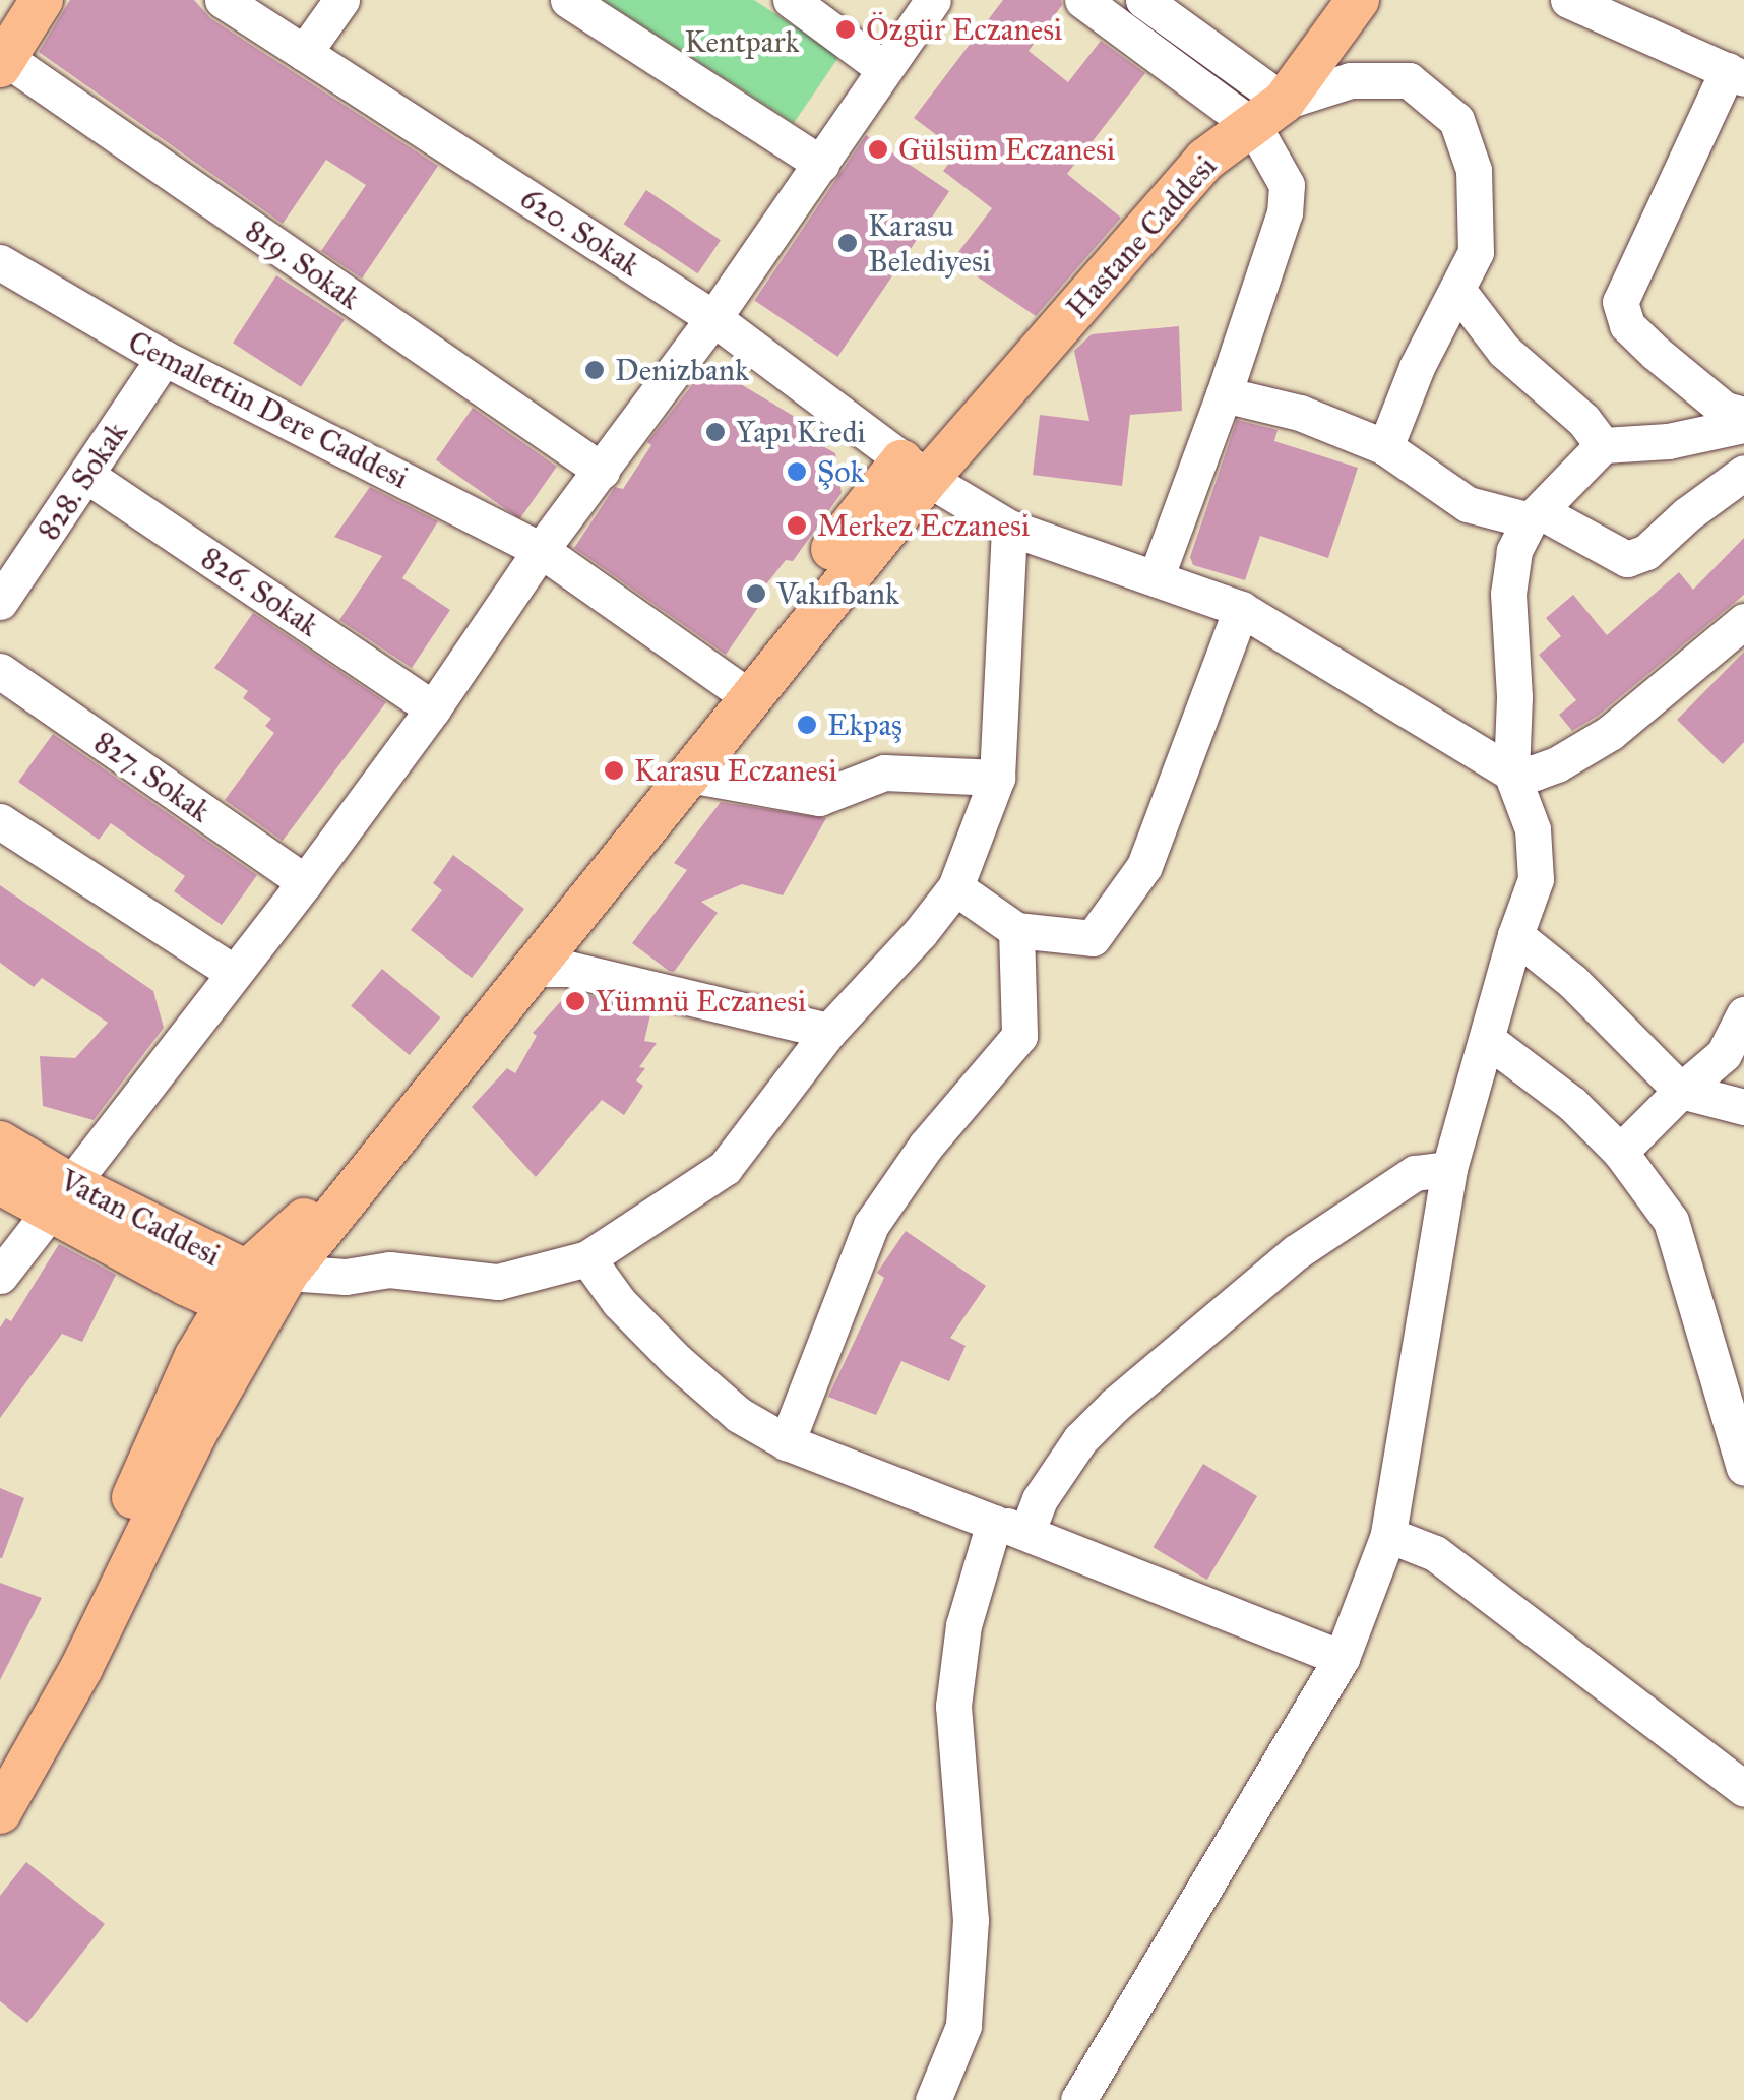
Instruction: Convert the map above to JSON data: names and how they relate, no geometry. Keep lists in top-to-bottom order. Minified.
{"streets":{"main road":["Hastane Caddesi","Vatan Caddesi"],"street":["620. Sokak","819. Sokak","Cemalettin Dere Caddesi","828. Sokak","826. Sokak","827. Sokak"]},"crossings":[["620. Sokak","Hastane Caddesi"],["Hastane Caddesi","Cemalettin Dere Caddesi"],["Cemalettin Dere Caddesi","828. Sokak"],["828. Sokak","826. Sokak"]],"parks":["Kentpark"],"places":["Özgür Eczanesi","Gülsüm Eczanesi","Karasu Belediyesi","Denizbank","Yapı Kredi","Şok","Merkez Eczanesi","Vakıfbank","Ekpaş","Karasu Eczanesi","Yümnü Eczanesi"]}
